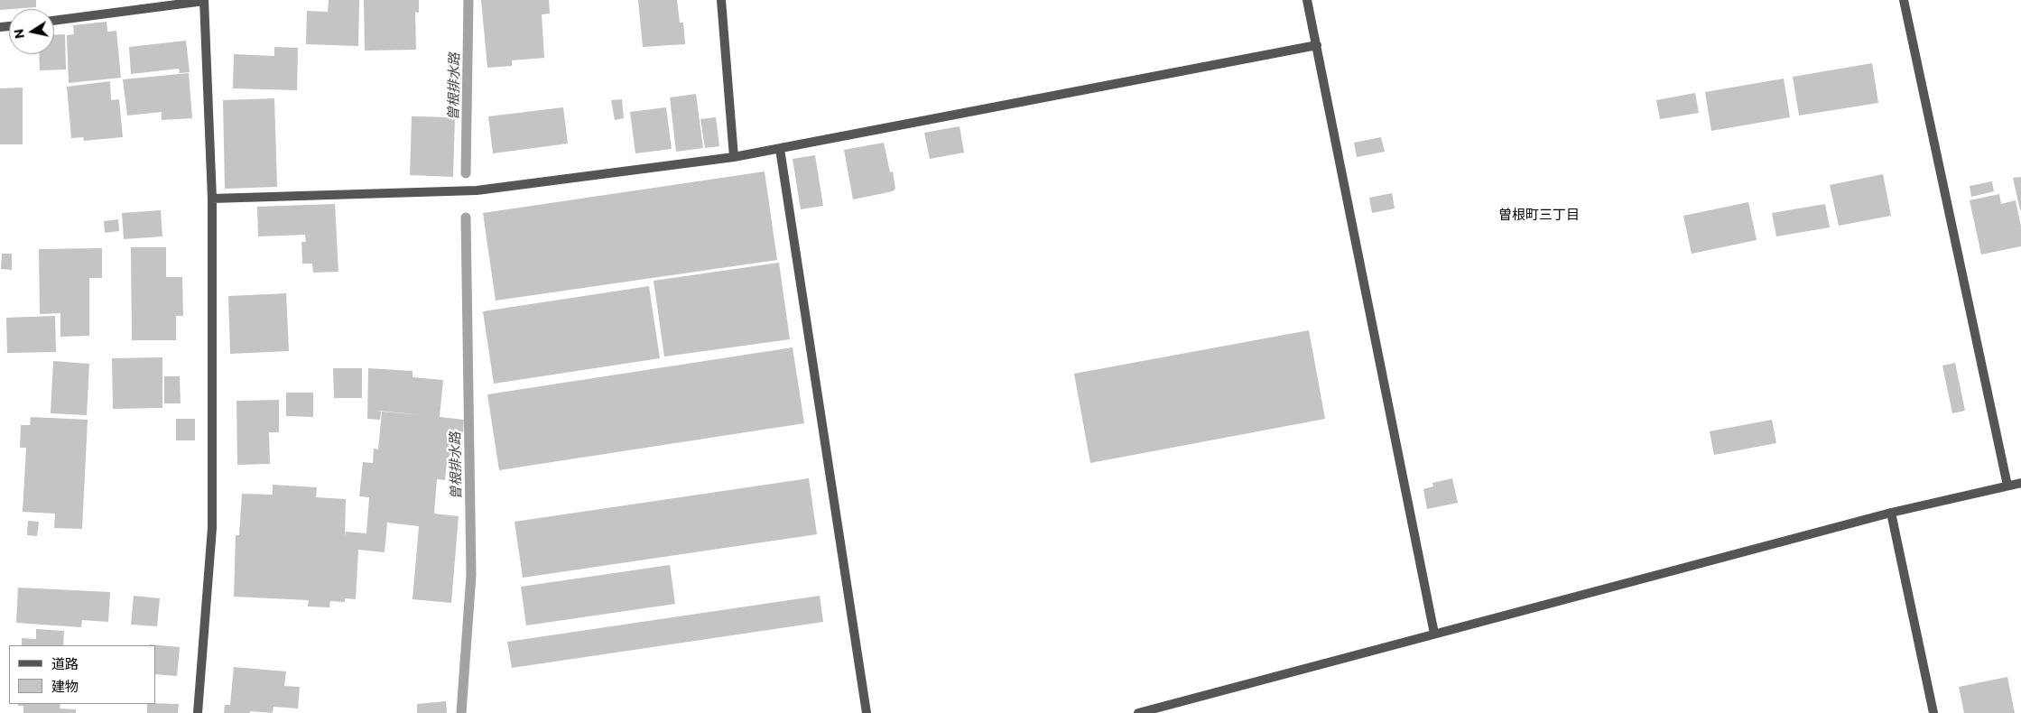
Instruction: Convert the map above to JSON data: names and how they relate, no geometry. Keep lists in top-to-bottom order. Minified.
{"districts":["曽根町三丁目"],"water":["曽根排水路"],"legend":["道路","建物"],"north":"left"}
